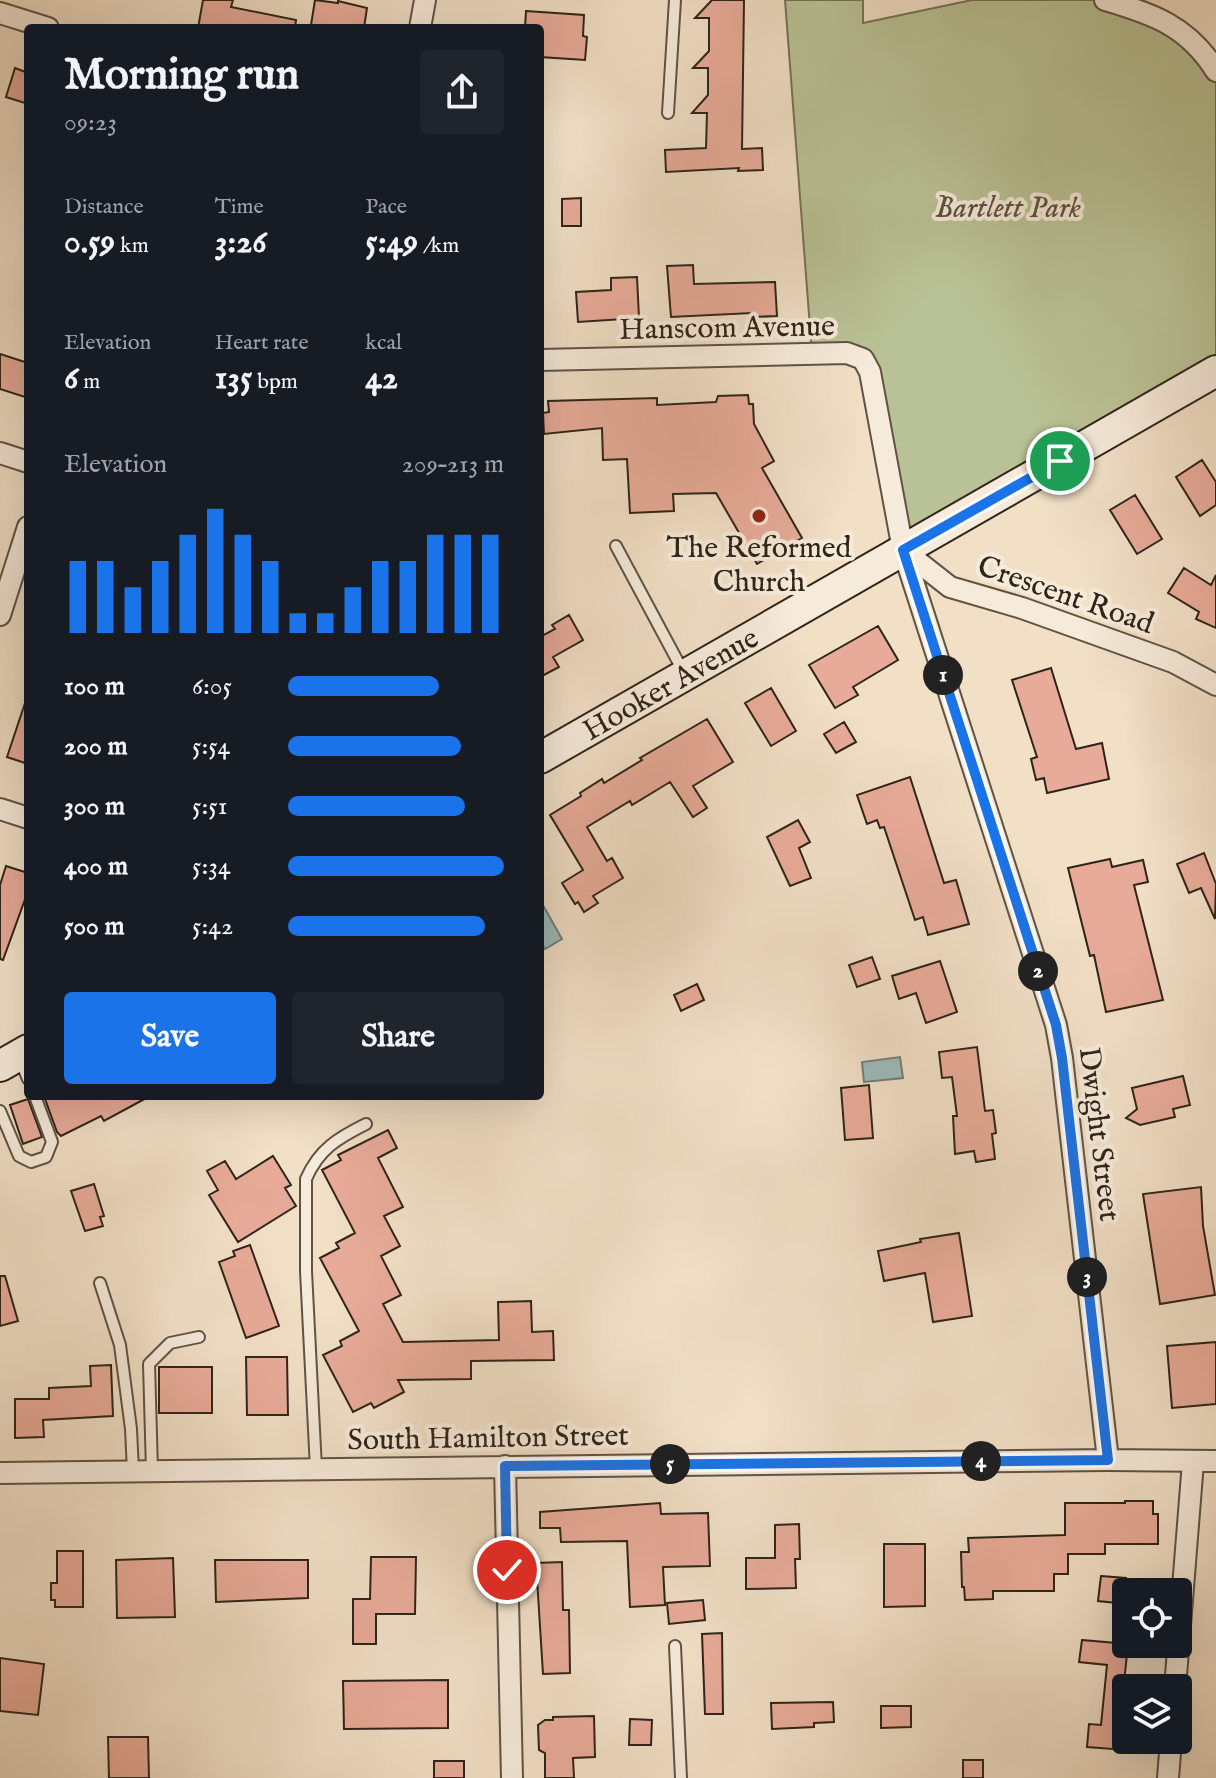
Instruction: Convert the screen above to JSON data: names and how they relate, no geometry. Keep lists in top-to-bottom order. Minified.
{"streets":{"street":["Hanscom Avenue","Crescent Road","Hooker Avenue","Dwight Street","South Hamilton Street"]},"crossings":[["Hanscom Avenue","Crescent Road"],["Hanscom Avenue","Hooker Avenue"],["Hanscom Avenue","Dwight Street"],["Crescent Road","Hooker Avenue"],["Crescent Road","Dwight Street"],["Hooker Avenue","Dwight Street"],["Dwight Street","South Hamilton Street"]],"parks":["Bartlett Park"],"places":["The Reformed Church"],"page":{"heading":["Morning run","09:23"],"stats":[["Distance","0.59 km"],["Time","3:26"],["Pace","5:49 /km"],["Elevation","6 m"],["Heart rate","135 bpm"],["kcal","42"]],"chart":["Elevation","209–213 m"],"pins":["1","2","3","4","5"],"list":[{"name":"100 m","note":"6:05"},{"name":"200 m","note":"5:54"},{"name":"300 m","note":"5:51"},{"name":"400 m","note":"5:34"},{"name":"500 m","note":"5:42"}],"buttons":["Save","Share"]}}
